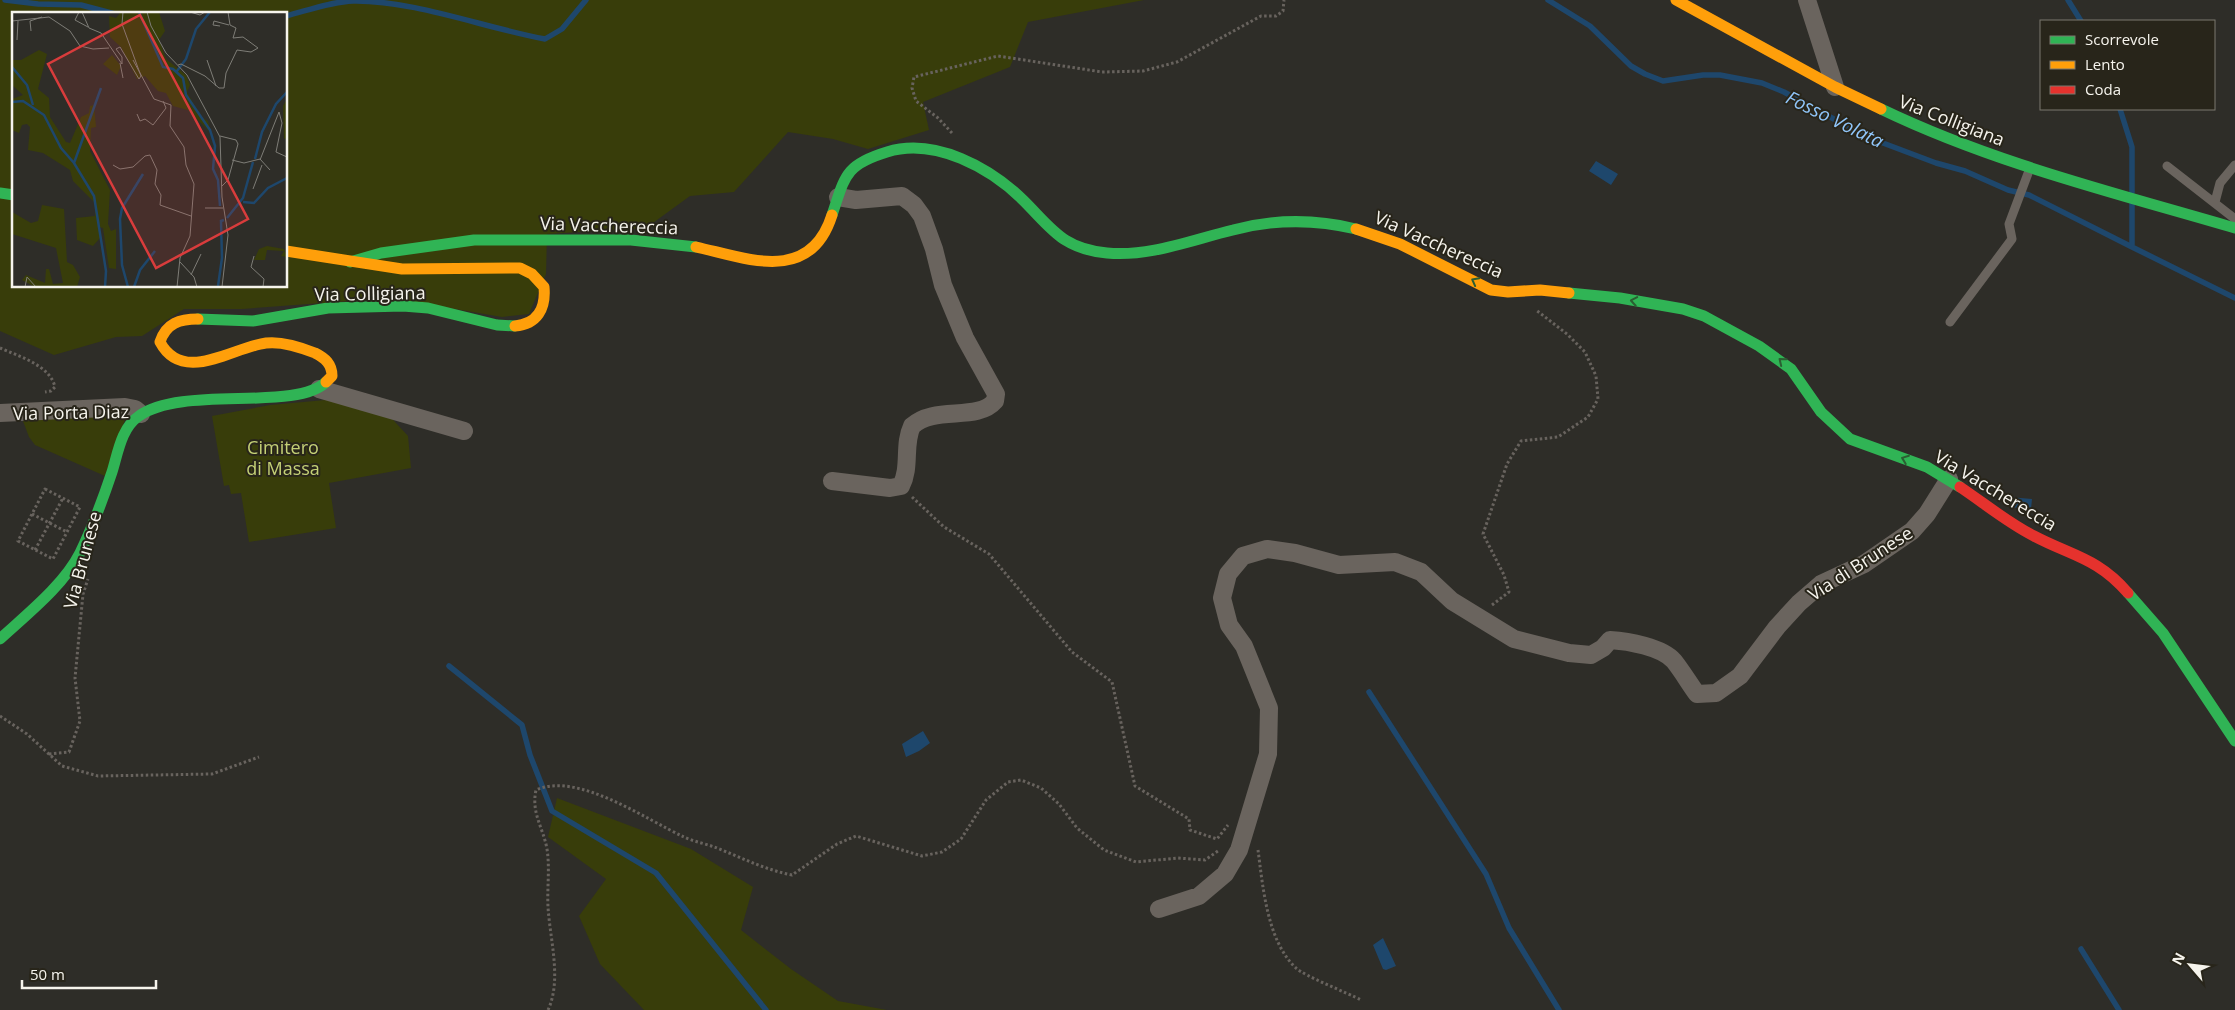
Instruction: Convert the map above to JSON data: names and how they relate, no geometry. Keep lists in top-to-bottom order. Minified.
{"streets":{"street":["Via Colligiana","Via Vacchereccia","Via Porta Diaz","Via di Brunese"],"path":["Via Brunese"]},"crossings":[["Via Colligiana","Via Vacchereccia"],["Via Vacchereccia","Via di Brunese"]],"one_way":["Via Vacchereccia"],"water":["Fosso Volata"],"parks":["Cimitero di Massa"],"legend":["Scorrevole","Lento","Coda"],"scale_bar":"50 m","north":"top left"}
